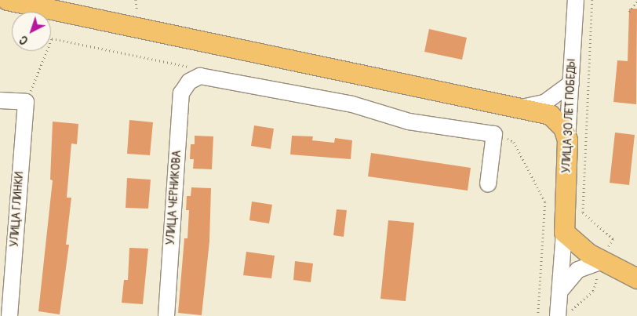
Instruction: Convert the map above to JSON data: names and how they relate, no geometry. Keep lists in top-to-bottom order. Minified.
{"streets":{"main road":["УЛИЦА 30 ЛЕТ ПОБЕДЫ"],"street":["УЛИЦА ЧЕРНИКОВА","УЛИЦА ГЛИНКИ"]},"north":"bottom left"}
